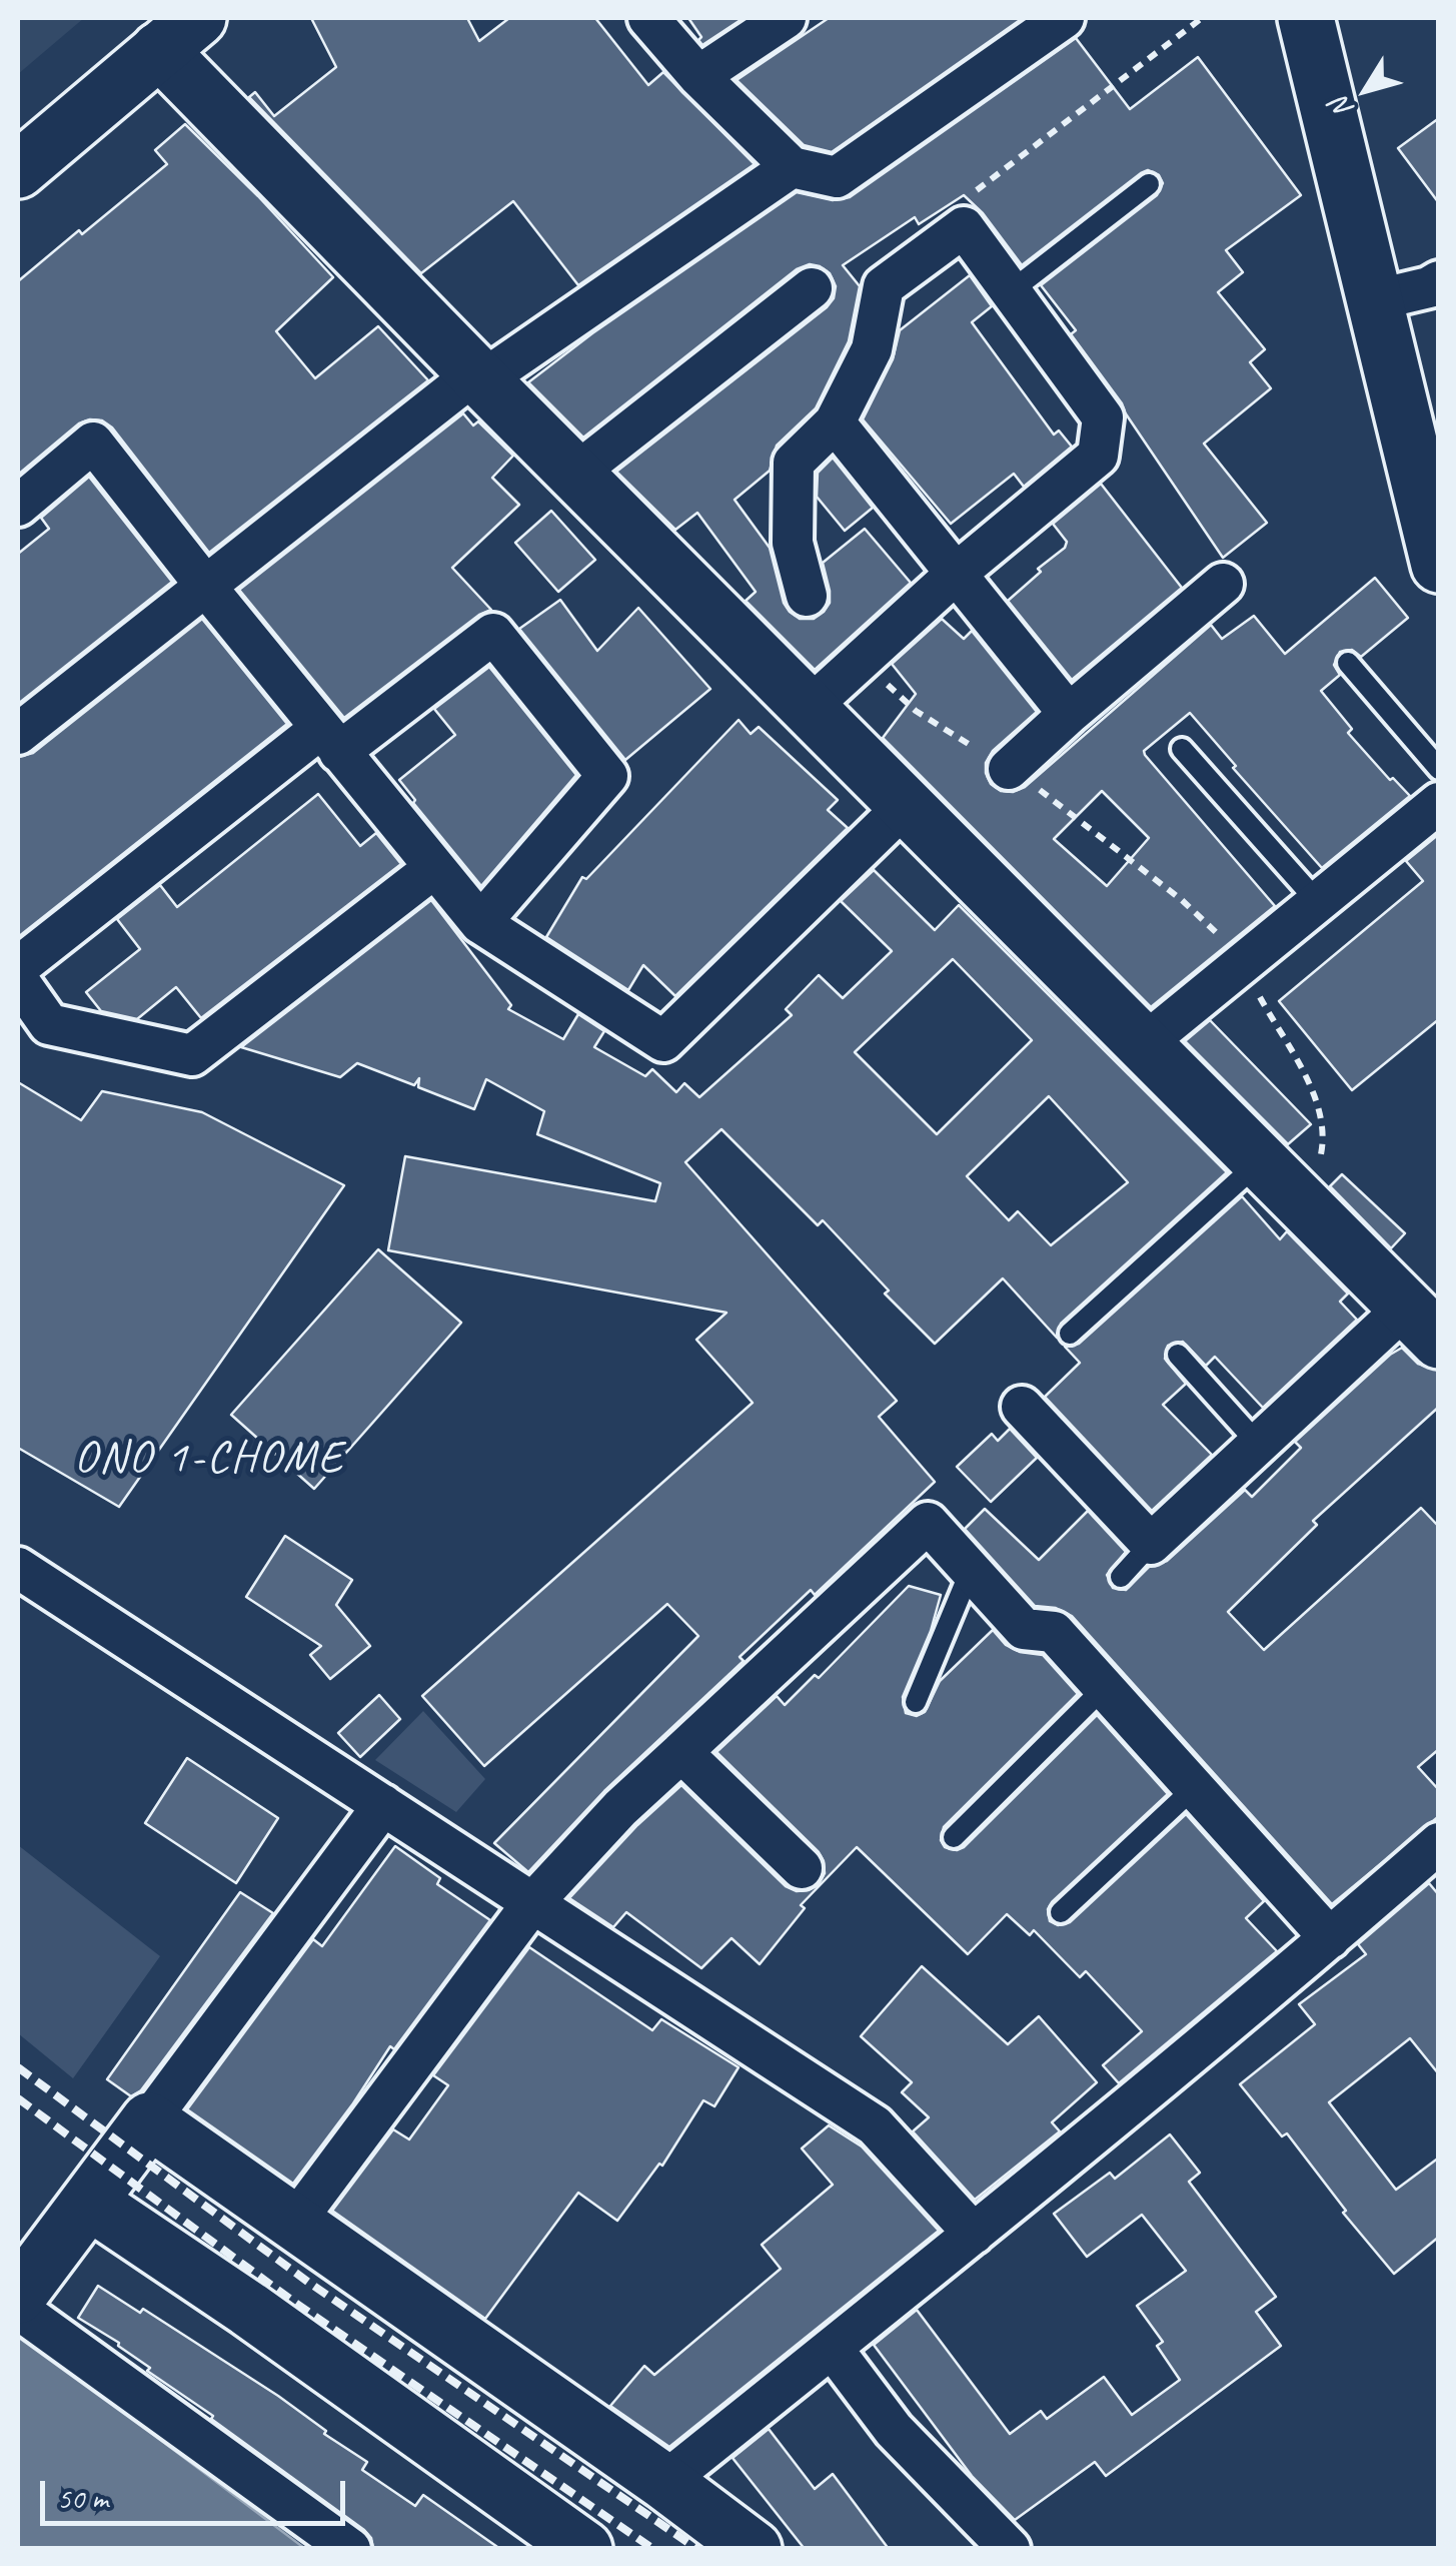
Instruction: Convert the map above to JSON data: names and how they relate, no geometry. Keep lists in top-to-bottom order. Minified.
{"districts":["ONO 1-CHOME"],"scale_bar":"50 m","north":"bottom left"}
